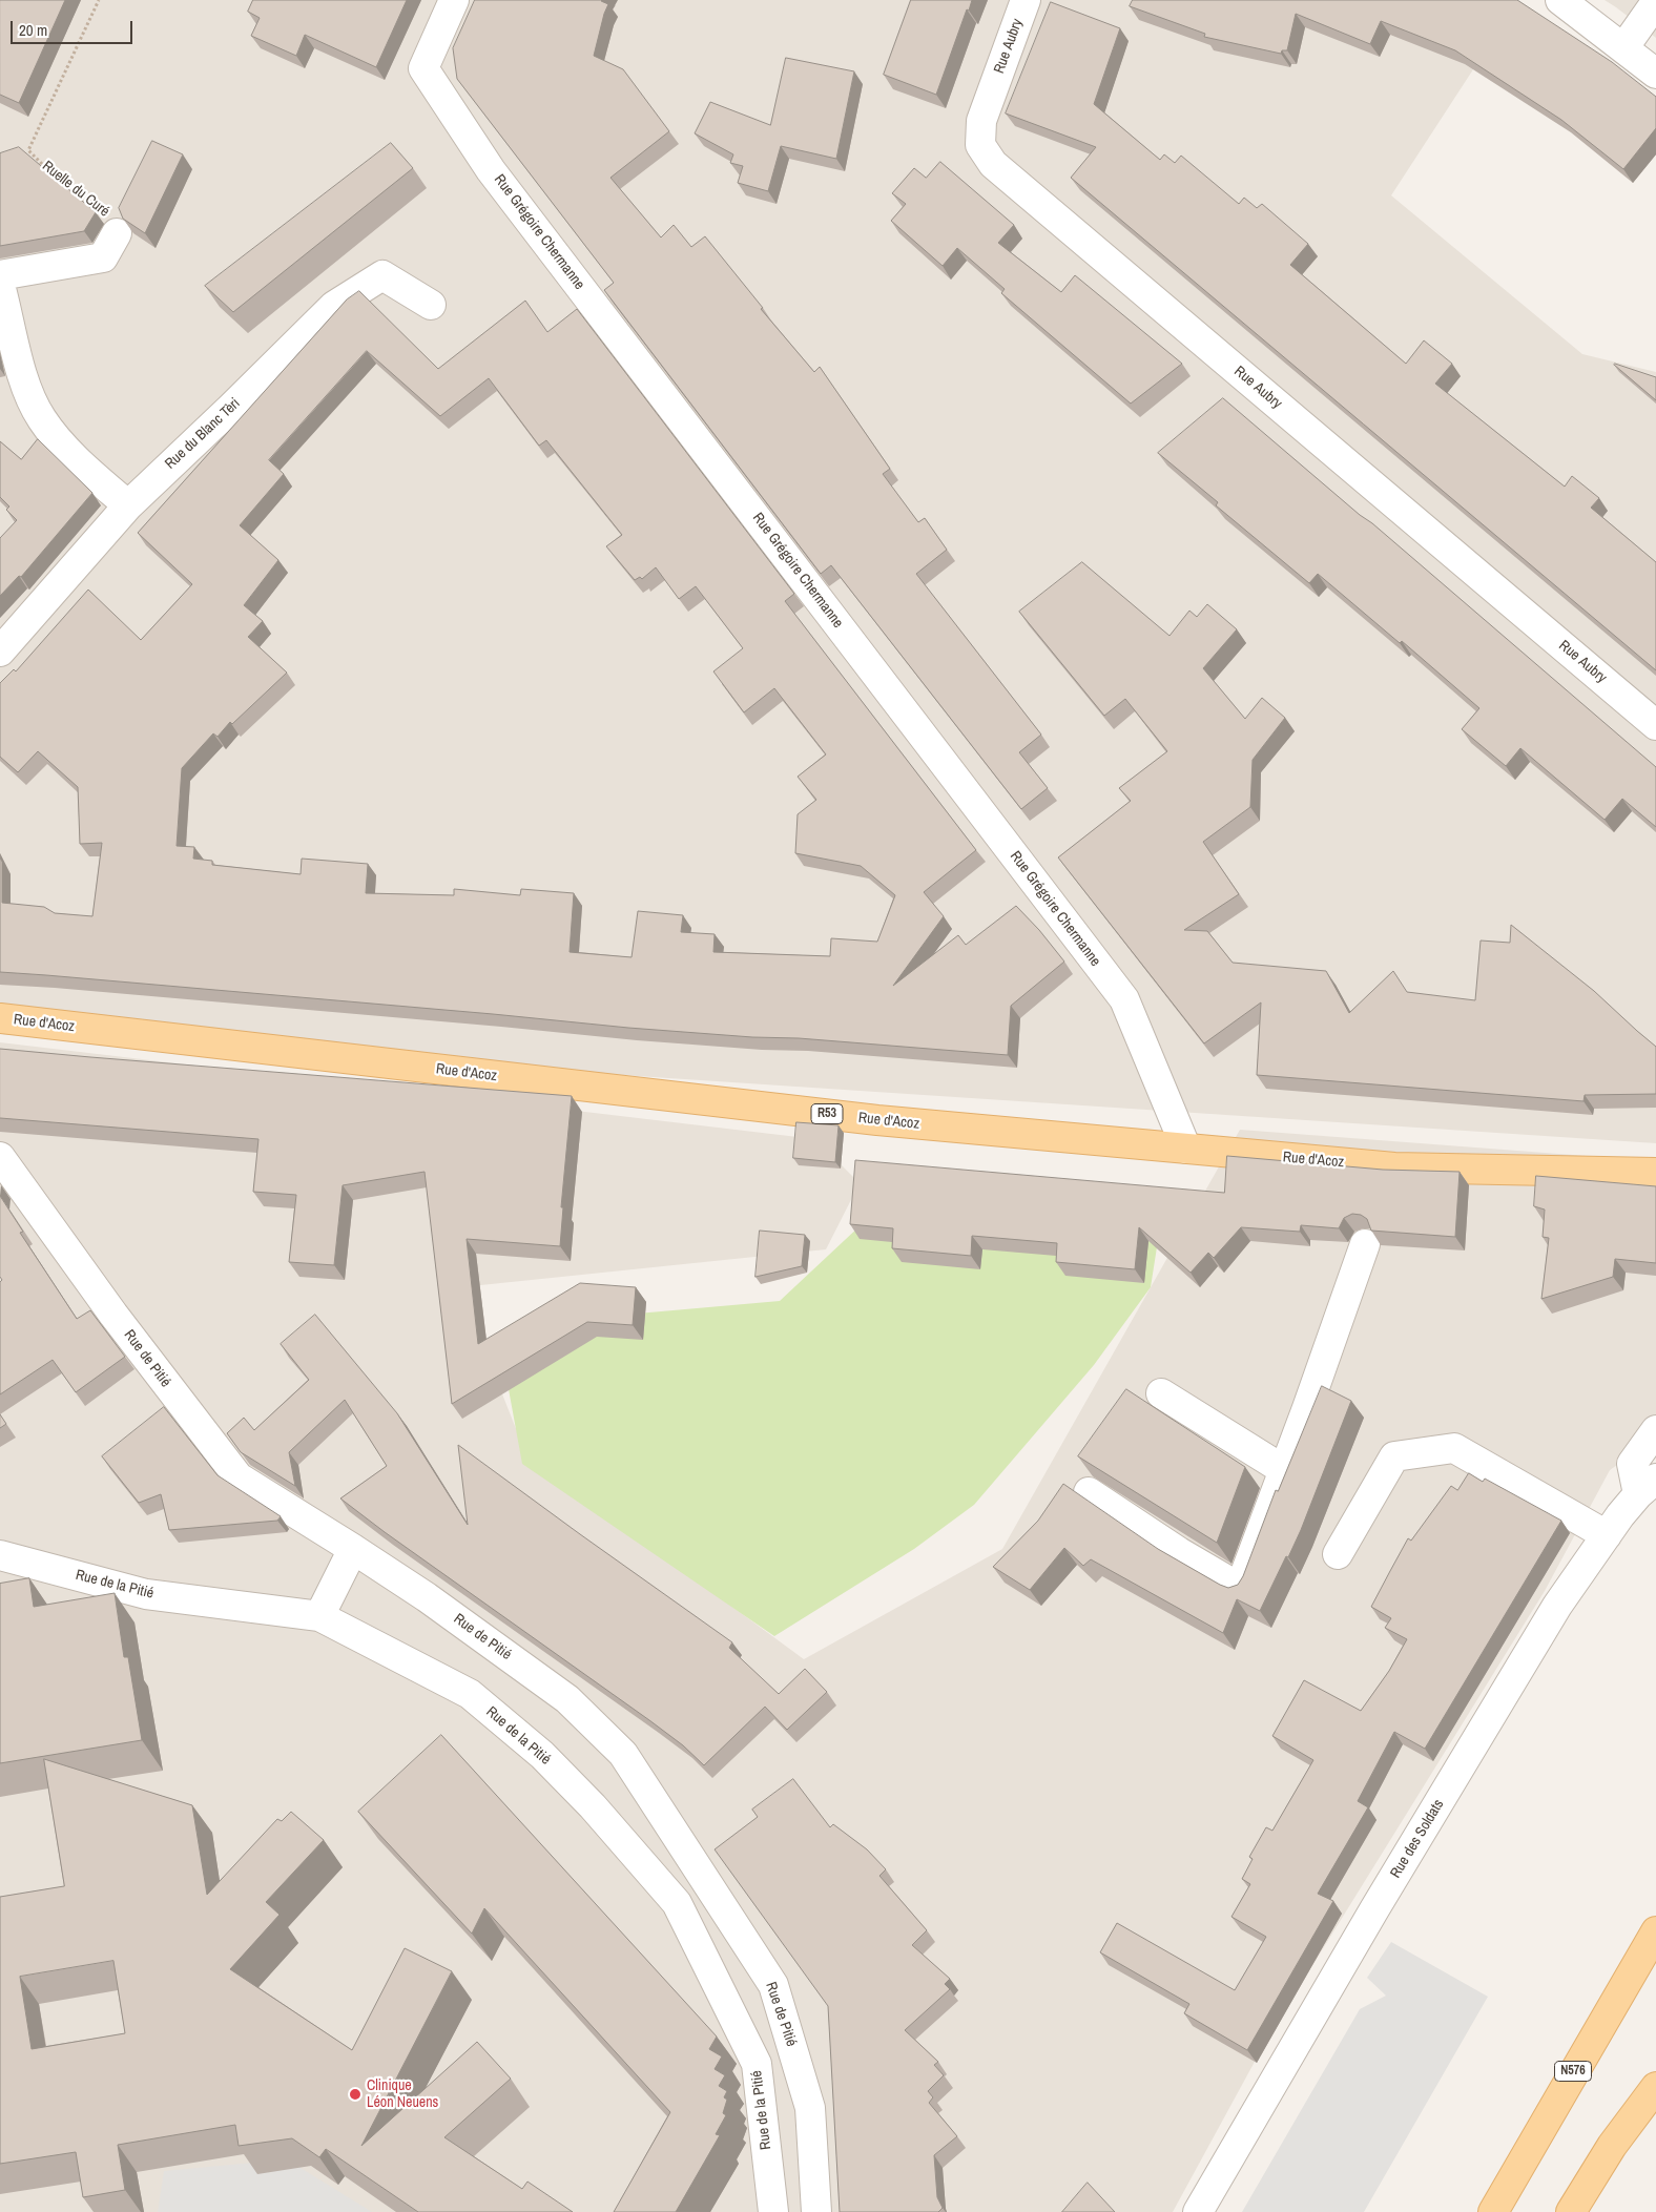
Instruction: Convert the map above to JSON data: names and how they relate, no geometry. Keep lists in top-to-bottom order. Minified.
{"streets":{"main road":["Rue d'Acoz","R53","N576"],"street":["Rue Aubry","Ruelle du Curé","Rue Grégoire Chermanne","Rue du Blanc Tèri","Rue de Pitié","Rue de la Pitié","Rue des Soldats"]},"crossings":[["Rue Grégoire Chermanne","Rue d'Acoz"]],"places":["Clinique Léon Neuens"],"scale_bar":"20 m"}
